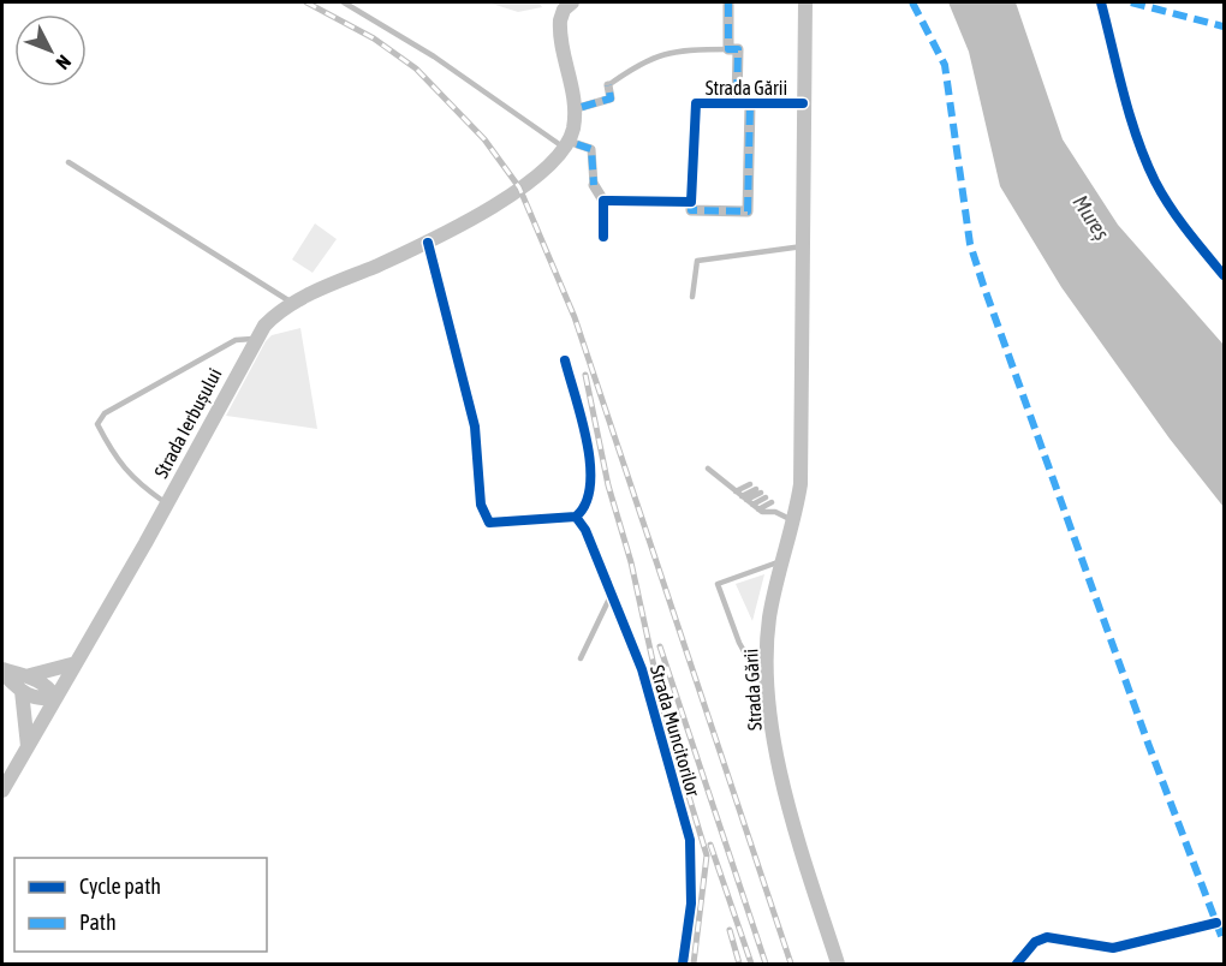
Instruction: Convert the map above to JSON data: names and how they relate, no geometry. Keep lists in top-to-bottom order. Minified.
{"streets":{"main road":["Strada Gării","Strada Ierbușului"],"street":["Strada Muncitorilor"]},"water":["Mureș"],"legend":["Cycle path","Path"],"north":"bottom right"}
